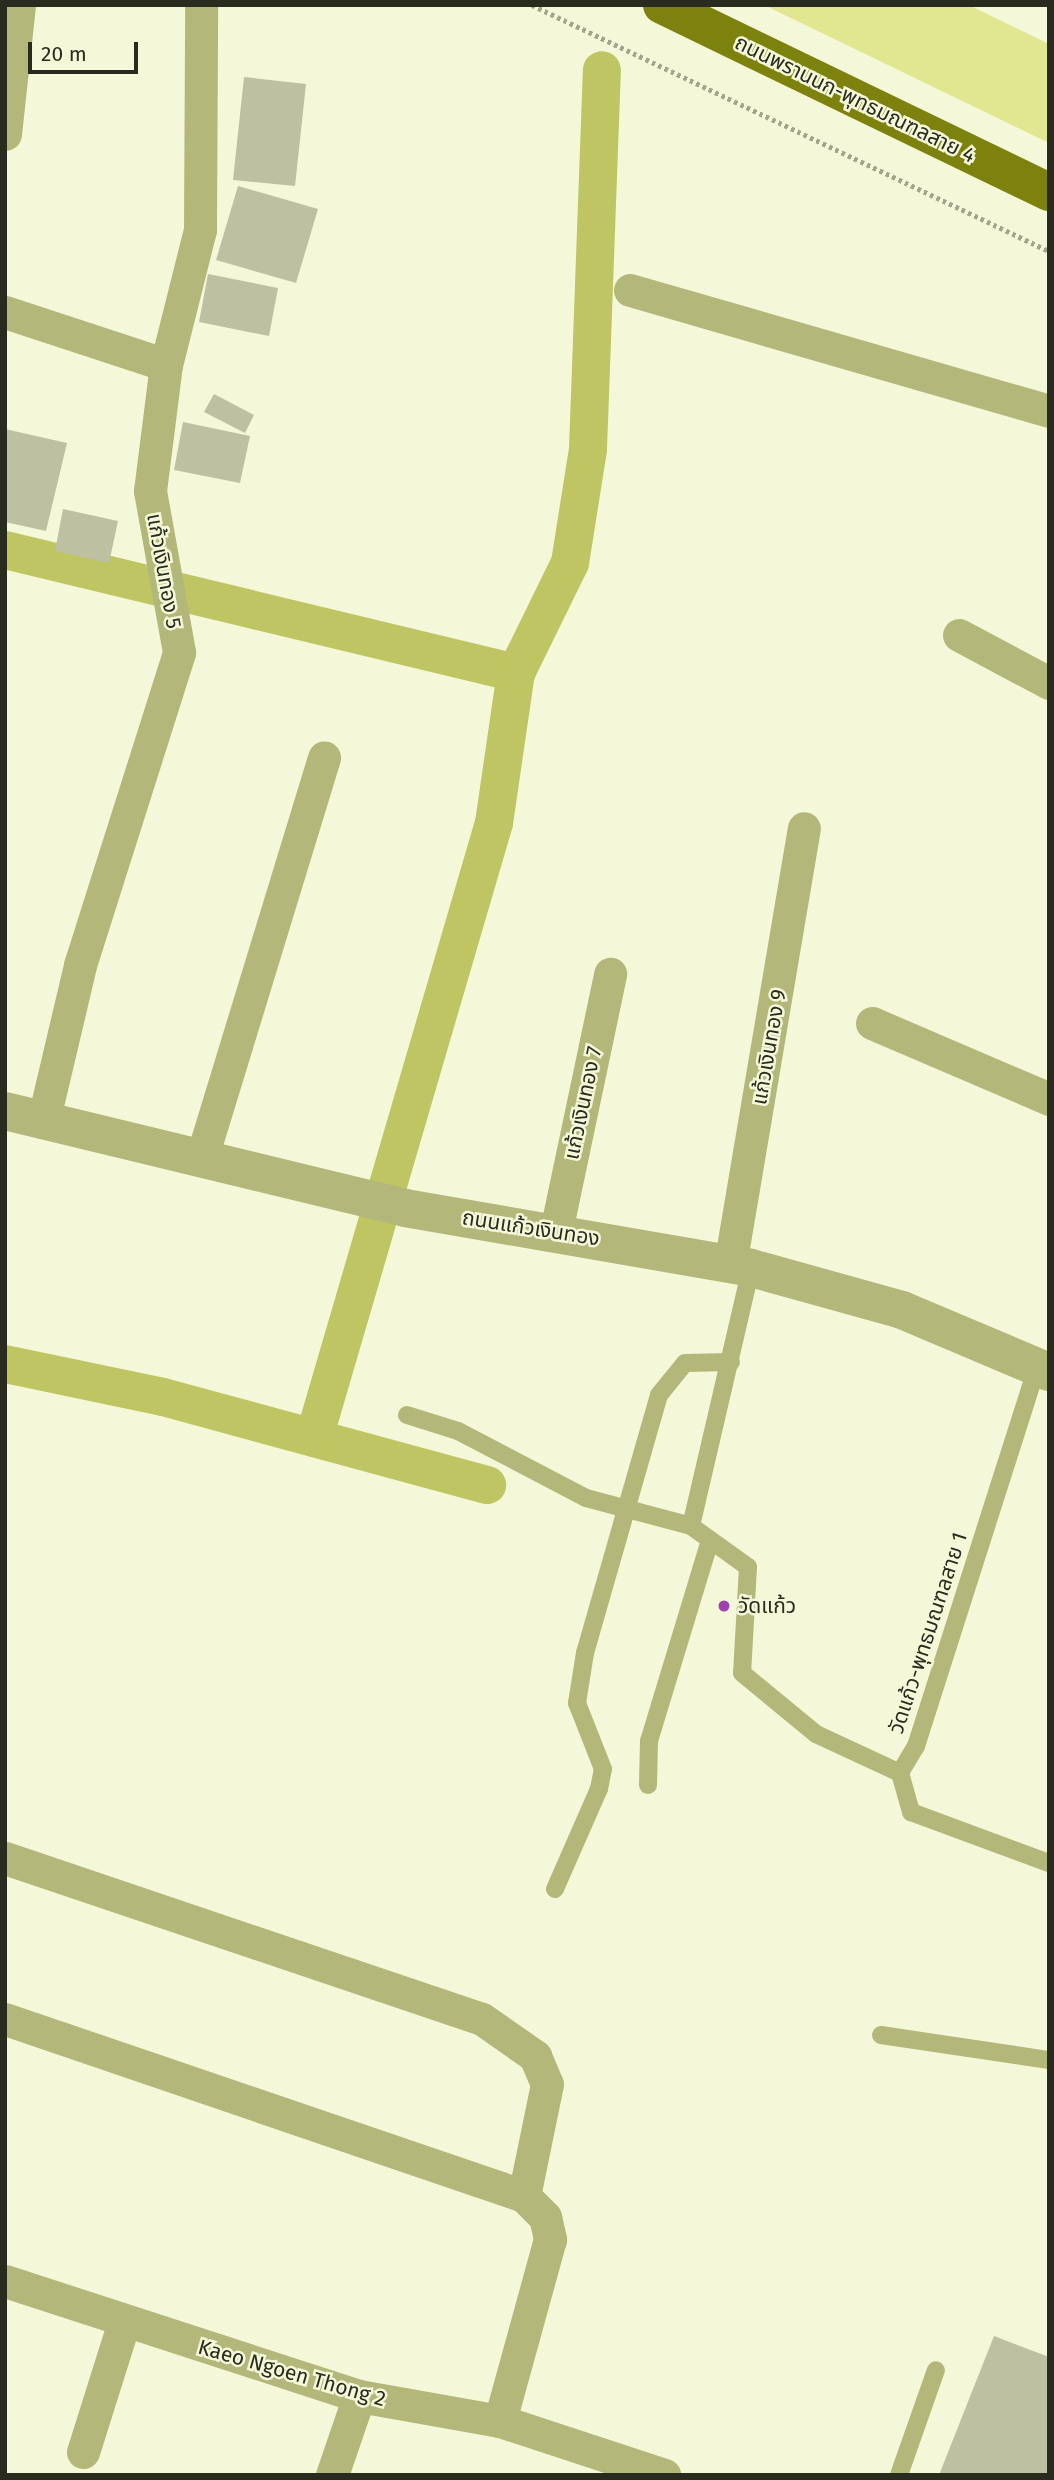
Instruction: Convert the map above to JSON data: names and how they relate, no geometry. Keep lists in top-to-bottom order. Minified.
{"streets":{"main road":["ถนนพรานนก-พุทธมณฑลสาย 4"],"street":["แก้วเงินทอง 5","แก้วเงินทอง 9","แก้วเงินทอง 7","ถนนแก้วเงินทอง","Kaeo Ngoen Thong 2"],"lane":["วัดแก้ว-พุทธมณฑลสาย 1"]},"crossings":[["แก้วเงินทอง 5","ถนนแก้วเงินทอง"],["แก้วเงินทอง 9","ถนนแก้วเงินทอง"],["แก้วเงินทอง 7","ถนนแก้วเงินทอง"],["ถนนแก้วเงินทอง","วัดแก้ว-พุทธมณฑลสาย 1"]],"places":["วัดแก้ว"],"scale_bar":"20 m"}
